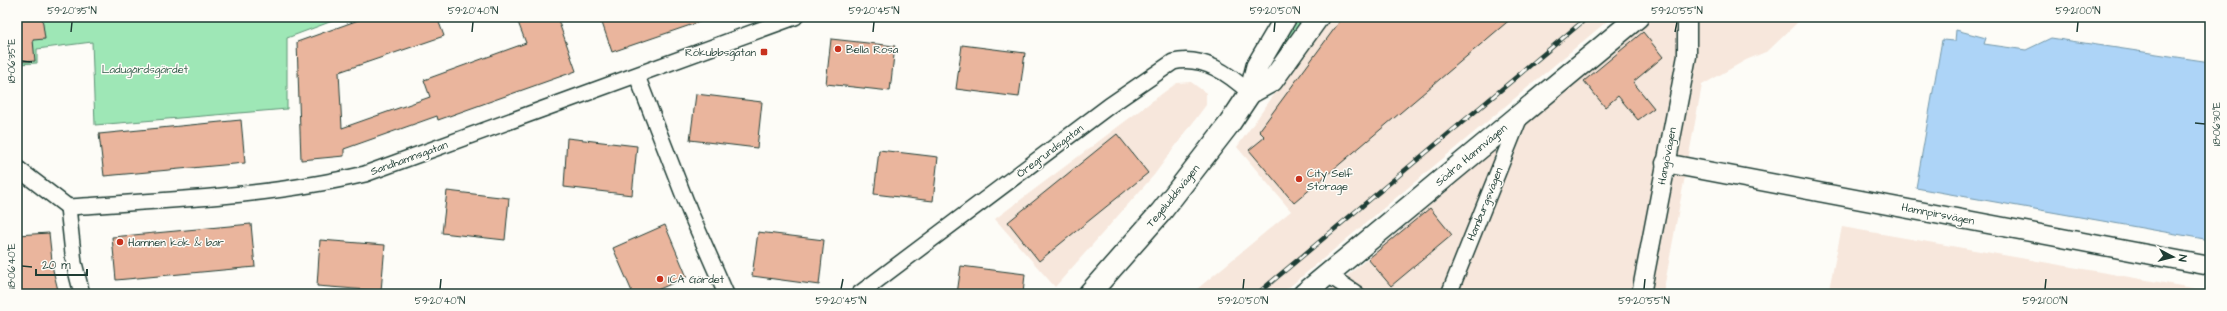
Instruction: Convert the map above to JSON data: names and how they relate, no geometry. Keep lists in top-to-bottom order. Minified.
{"streets":{"main road":["Södra Hamnvägen","Tegeluddsvägen"],"street":["Öregrundsgatan","Hangövägen","Sandhamnsgatan","Hamburgsvägen","Hamnpirsvägen"]},"crossings":[["Öregrundsgatan","Tegeluddsvägen"],["Södra Hamnvägen","Hamburgsvägen"],["Hangövägen","Hamnpirsvägen"]],"parks":["Ladugårdsgärdet"],"places":{"other":["Bella Rosa","City Self Storage","Hamnen kök & bar","ICA Gärdet"],"transit":["Rökubbsgatan"]},"scale_bar":"20 m","north":"right","coordinates":["59°20'35\"N","59°20'40\"N","59°20'45\"N","59°20'50\"N","59°20'55\"N","59°21'00\"N","18°06'35\"E","18°06'30\"E","18°06'40\"E"]}
